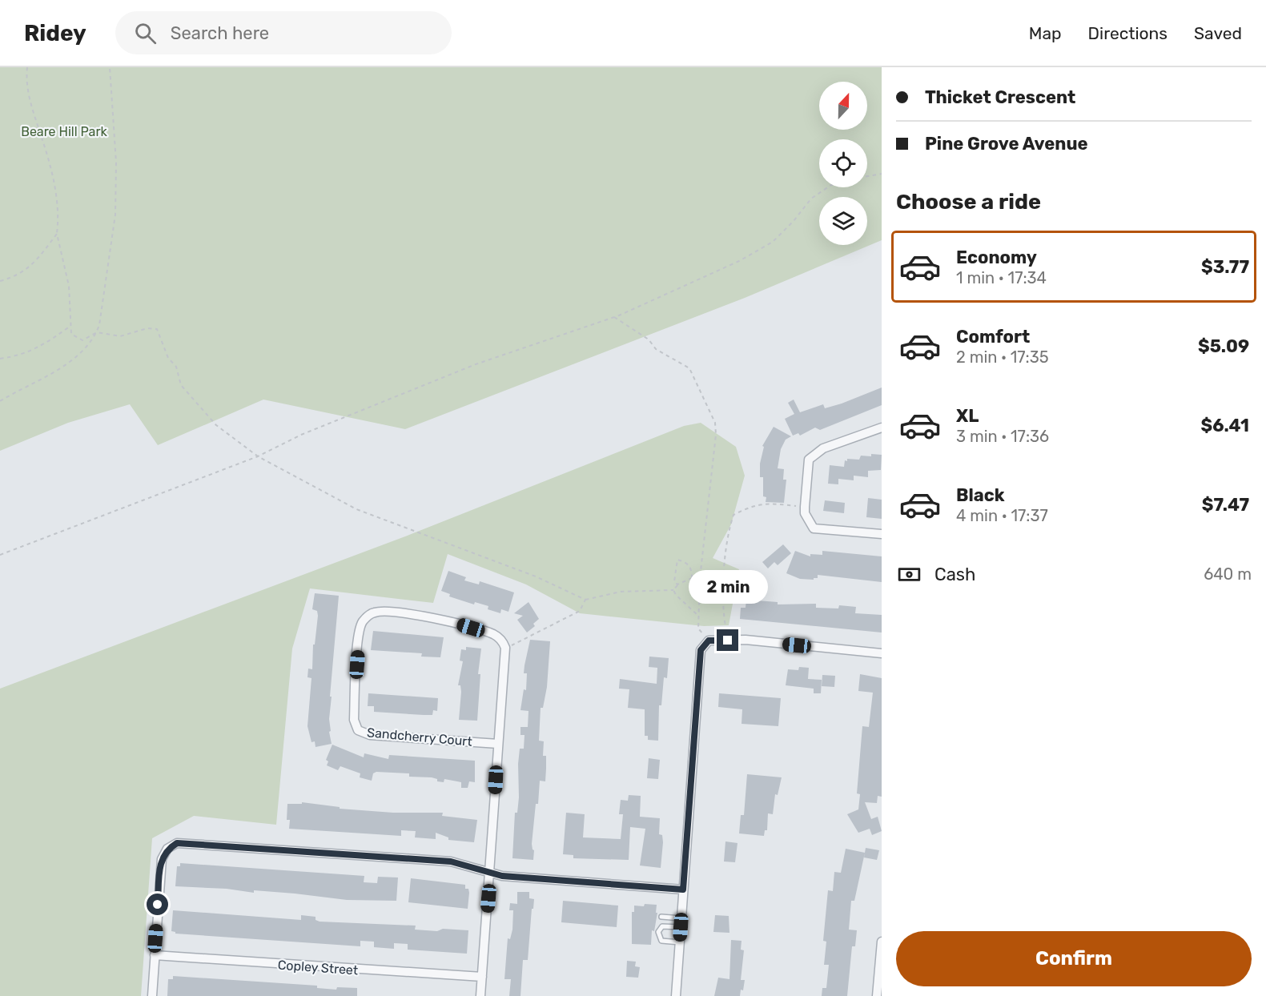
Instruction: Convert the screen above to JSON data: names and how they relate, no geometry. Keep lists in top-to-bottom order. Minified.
{"streets":{"street":["Sandcherry Court","Copley Street"]},"parks":["Beare Hill Park"],"north":"top","page":{"header":"Ridey","search":"Search here","nav":["Map","Directions","Saved"],"banner":["Thicket Crescent","Pine Grove Avenue"],"heading":"Choose a ride","list":[{"name":"Economy","note":"1 min · 17:34","value":"$3.77"},{"name":"Comfort","note":"2 min · 17:35","value":"$5.09"},{"name":"XL","note":"3 min · 17:36","value":"$6.41"},{"name":"Black","note":"4 min · 17:37","value":"$7.47"}],"pay":["Cash","640 m"],"bubble":"2 min","buttons":"Confirm"}}
